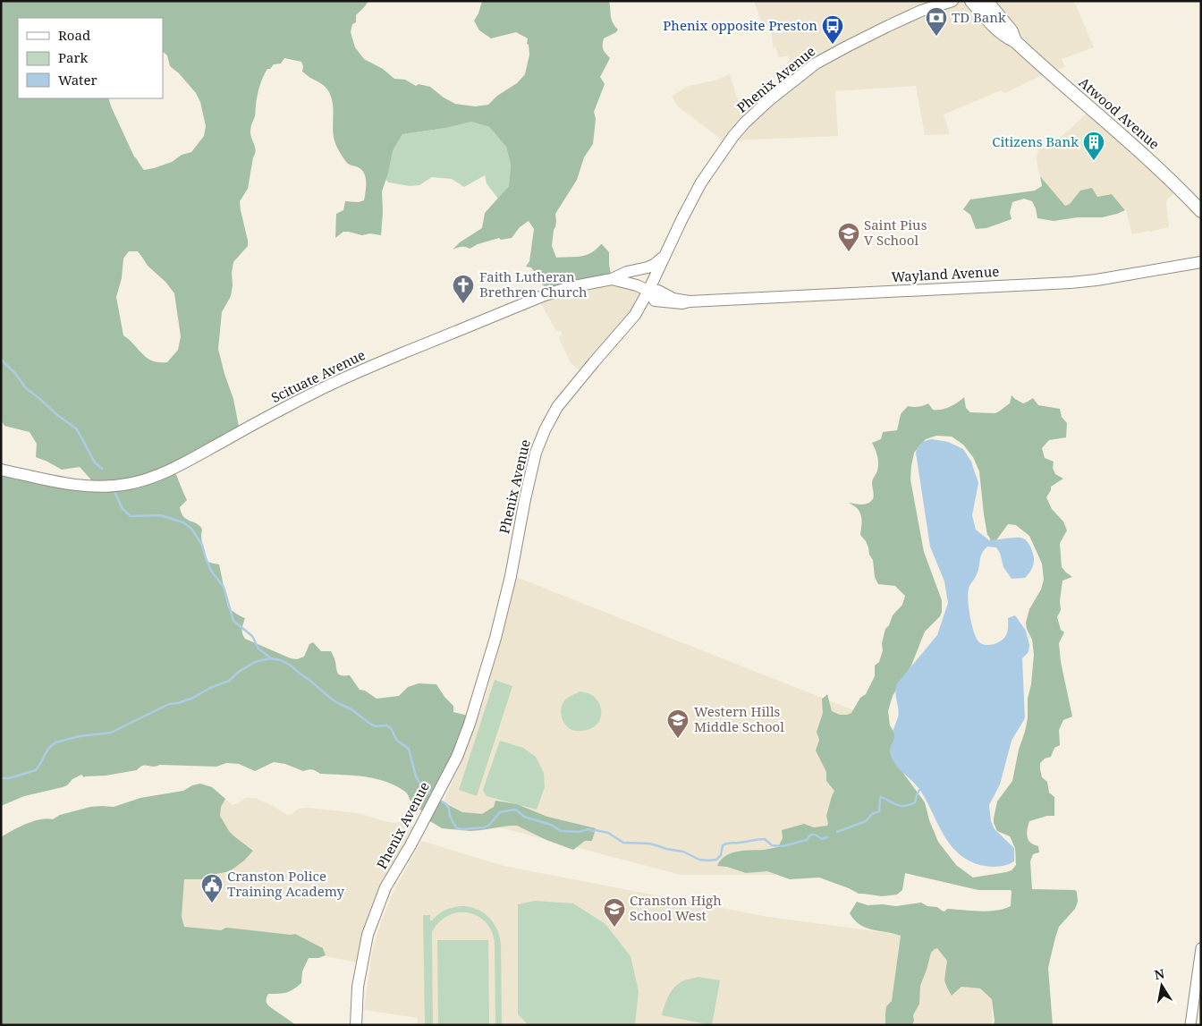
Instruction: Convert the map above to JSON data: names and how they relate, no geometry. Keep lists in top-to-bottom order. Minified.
{"streets":{"main road":["Phenix Avenue","Atwood Avenue","Wayland Avenue","Scituate Avenue"]},"crossings":[["Phenix Avenue","Wayland Avenue"],["Phenix Avenue","Scituate Avenue"],["Wayland Avenue","Scituate Avenue"]],"places":{"bank":["TD Bank"],"bus stop":["Phenix opposite Preston"],"building":["Citizens Bank"],"school or university":["Saint Pius V School","Western Hills Middle School","Cranston High School West"],"church":["Faith Lutheran Brethren Church"],"public building":["Cranston Police Training Academy"]},"legend":["Road","Park","Water"],"north":"top"}
